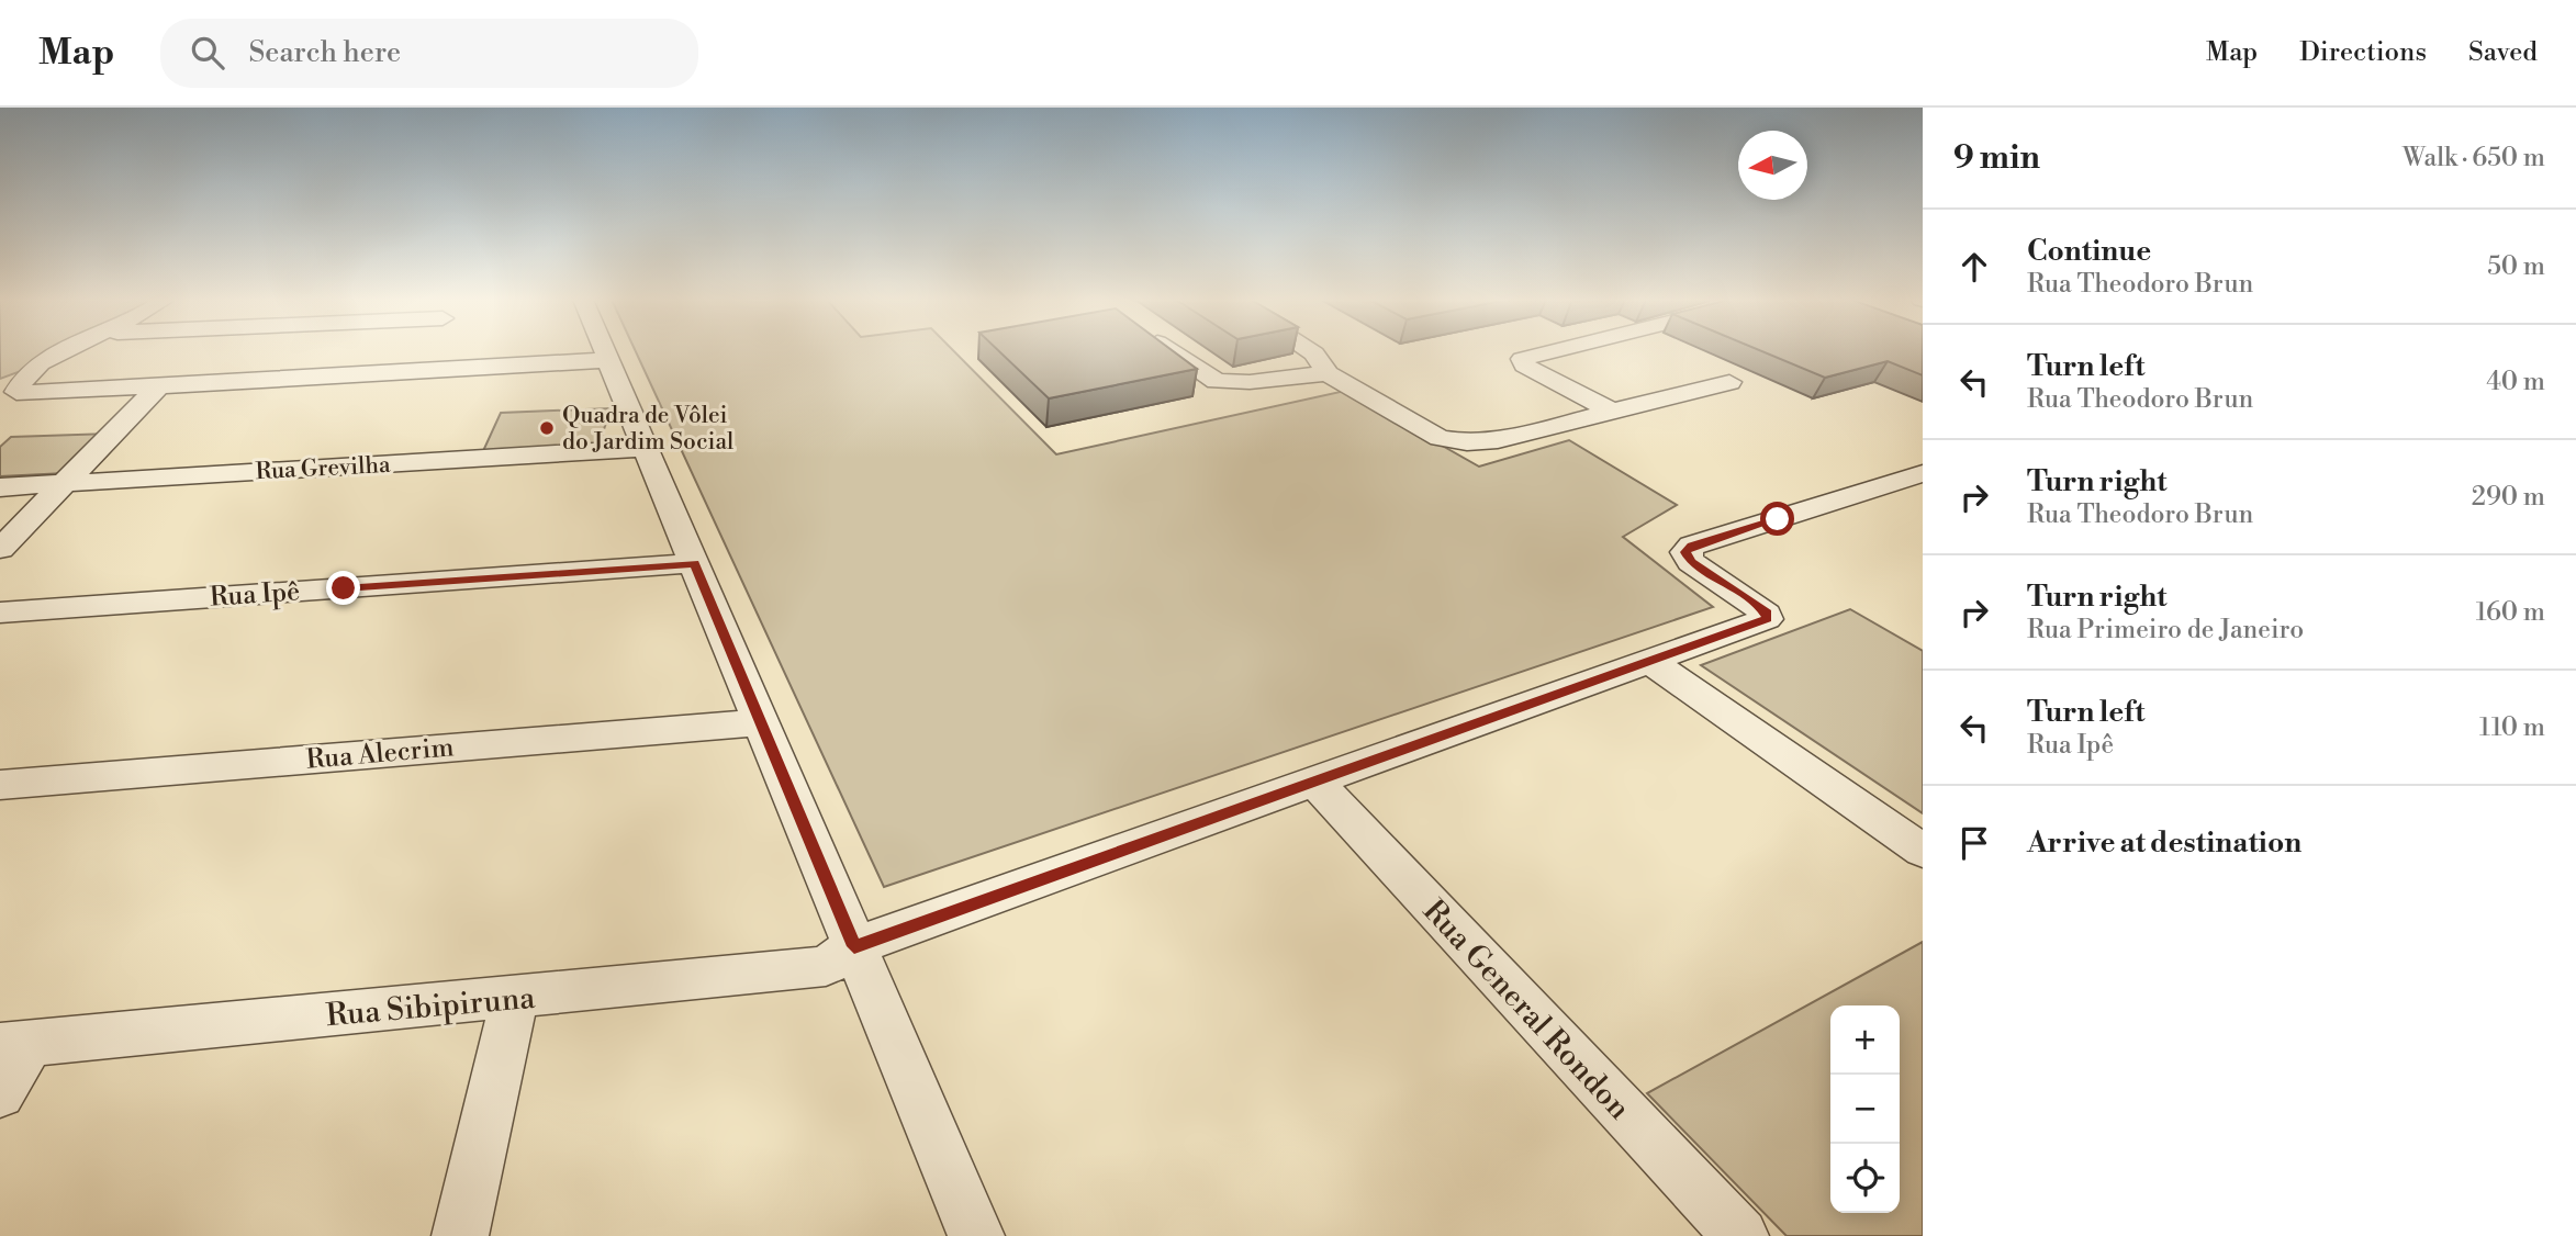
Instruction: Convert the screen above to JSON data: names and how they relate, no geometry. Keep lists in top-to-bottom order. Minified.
{"streets":{"street":["Rua Grevilha","Rua Ipê","Rua Alecrim","Rua Sibipiruna","Rua General Rondon"]},"crossings":[["Rua Sibipiruna","Rua General Rondon"]],"places":["Quadra de Vôlei do Jardim Social"],"north":"left","page":{"header":"Map","search":"Search here","nav":["Map","Directions","Saved"],"heading":["9 min","Walk · 650 m"],"list":[["Continue","Rua Theodoro Brun","50 m"],["Turn left","Rua Theodoro Brun","40 m"],["Turn right","Rua Theodoro Brun","290 m"],["Turn right","Rua Primeiro de Janeiro","160 m"],["Turn left","Rua Ipê","110 m"],"Arrive at destination"],"map_buttons":["+","−"]}}
